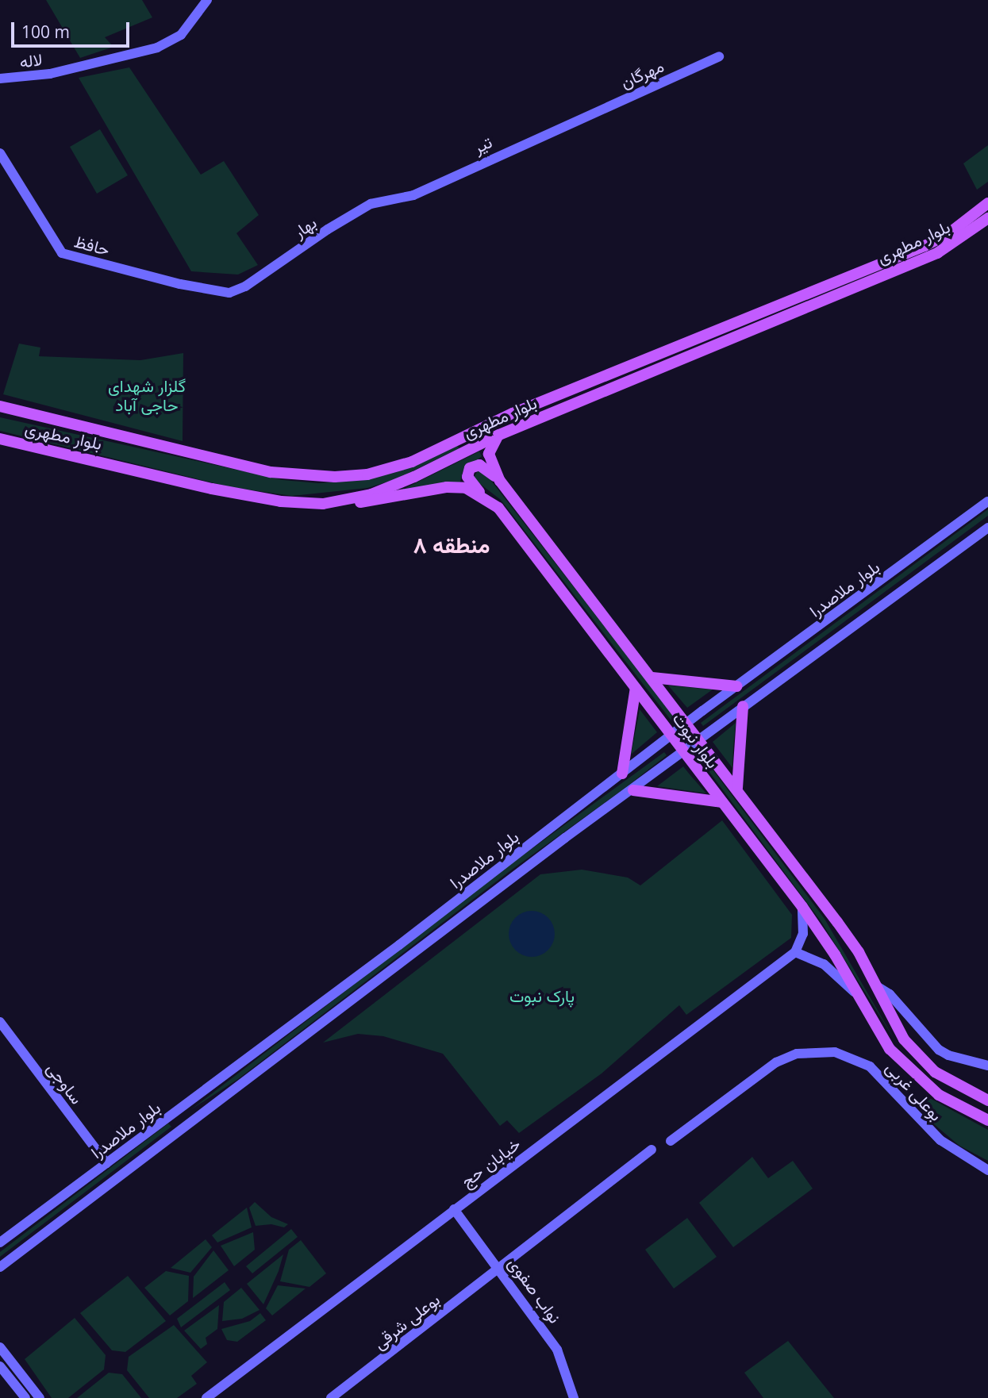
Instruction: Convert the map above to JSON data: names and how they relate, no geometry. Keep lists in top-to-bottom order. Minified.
{"streets":{"main road":["لاله","مهرگان","تیر","بهار","بلوار مطهری","حافظ","بلوار ملاصدرا","بلوار نبوت","ساوجی","بوعلی غربی","خیابان حج","نواب صفوی","بوعلی شرقی"]},"crossings":[["مهرگان","تیر"],["تیر","بهار"],["بهار","حافظ"],["بلوار مطهری","بلوار نبوت"],["بلوار ملاصدرا","بلوار نبوت"],["بلوار ملاصدرا","ساوجی"],["خیابان حج","نواب صفوی"],["نواب صفوی","بوعلی شرقی"]],"districts":["منطقه ۸"],"parks":["گلزار شهدای حاجی آباد","پارک نبوت"],"scale_bar":"100 m"}
